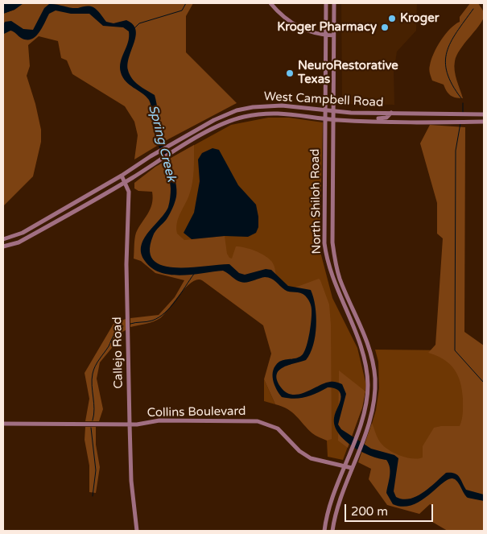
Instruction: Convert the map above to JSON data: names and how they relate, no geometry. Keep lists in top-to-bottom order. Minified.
{"streets":{"main road":["West Campbell Road","North Shiloh Road","Callejo Road","Collins Boulevard"]},"crossings":[["West Campbell Road","North Shiloh Road"],["West Campbell Road","Callejo Road"],["North Shiloh Road","Collins Boulevard"],["Callejo Road","Collins Boulevard"]],"water":["Spring Creek"],"places":["Kroger","Kroger Pharmacy","NeuroRestorative Texas"],"scale_bar":"200 m"}
